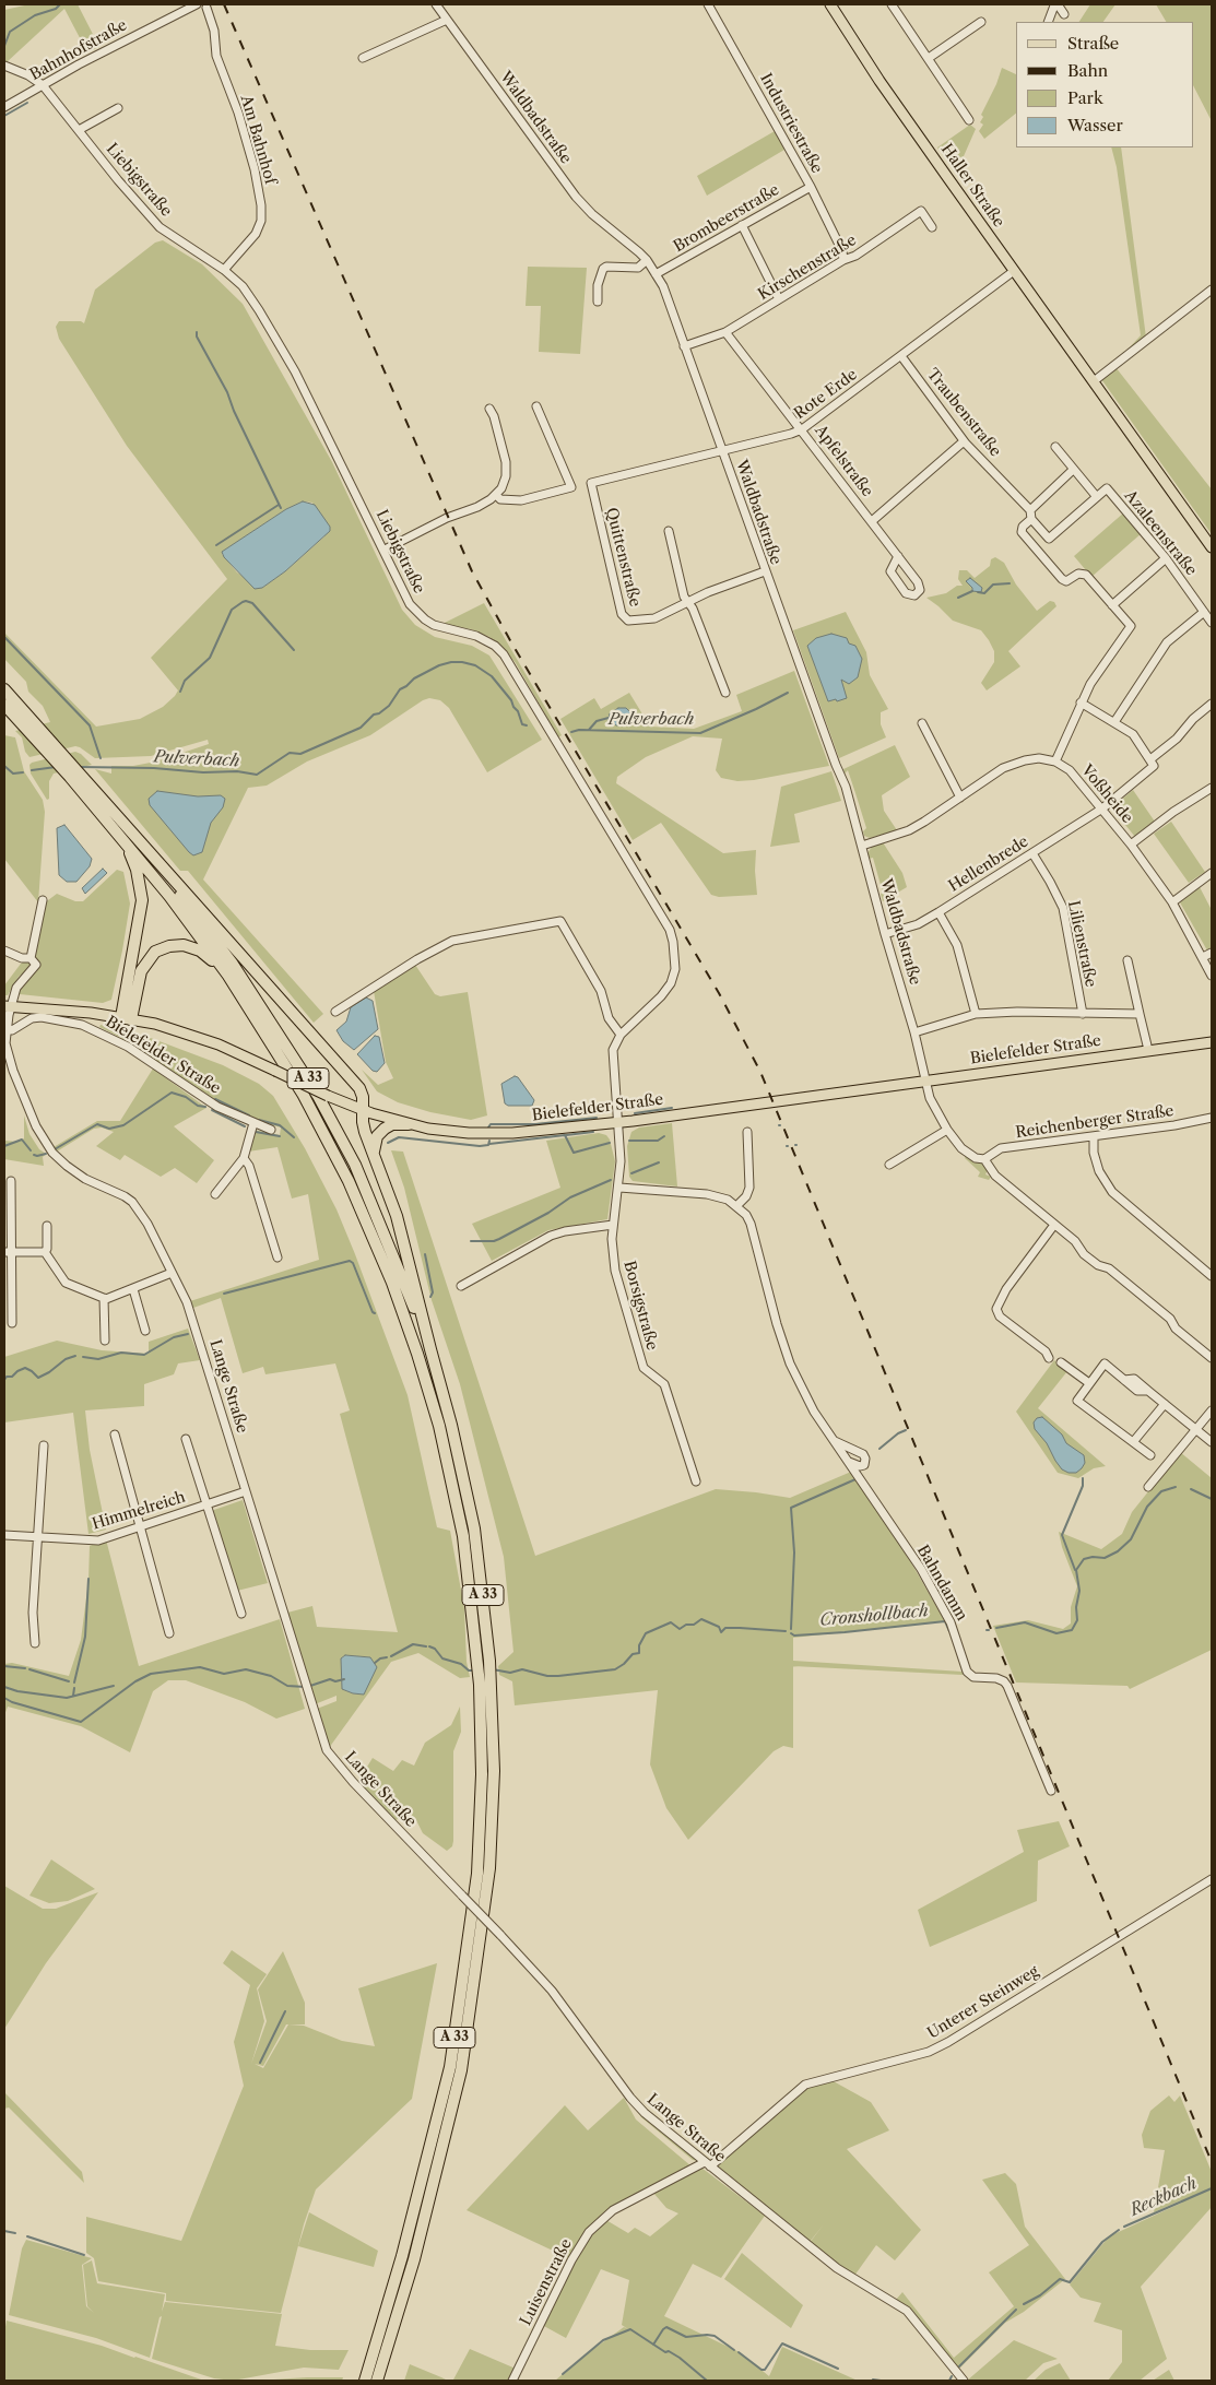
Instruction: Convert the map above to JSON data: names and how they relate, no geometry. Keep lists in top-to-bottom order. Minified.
{"streets":{"highway":["A 33"],"main road":["Haller Straße","Bielefelder Straße"],"street":["Bahnhofstraße","Waldbadstraße","Industriestraße","Am Bahnhof","Liebigstraße","Brombeerstraße","Kirschenstraße","Rote Erde","Traubenstraße","Apfelstraße","Azaleenstraße","Quittenstraße","Voßheide","Hellenbrede","Lilienstraße","Reichenberger Straße","Borsigstraße","Lange Straße","Himmelreich","Bahndamm","Unterer Steinweg","Luisenstraße"]},"crossings":[["Bahnhofstraße","Liebigstraße"],["Waldbadstraße","Brombeerstraße"],["Waldbadstraße","Kirschenstraße"],["Waldbadstraße","Rote Erde"],["Waldbadstraße","Quittenstraße"],["Waldbadstraße","Hellenbrede"],["Waldbadstraße","Bielefelder Straße"],["Waldbadstraße","Reichenberger Straße"],["Industriestraße","Brombeerstraße"],["Industriestraße","Kirschenstraße"],["Am Bahnhof","Liebigstraße"],["Haller Straße","Rote Erde"],["Kirschenstraße","Apfelstraße"],["Rote Erde","Traubenstraße"],["Rote Erde","Apfelstraße"],["Rote Erde","Quittenstraße"],["Traubenstraße","Azaleenstraße"],["Voßheide","Hellenbrede"],["Hellenbrede","Lilienstraße"],["Bielefelder Straße","Borsigstraße"],["Bielefelder Straße","Lange Straße"],["Lange Straße","Himmelreich"],["Lange Straße","Unterer Steinweg"],["Lange Straße","Luisenstraße"],["Unterer Steinweg","Luisenstraße"]],"water":["Pulverbach","Cronshollbach","Reckbach"],"legend":["Straße","Bahn","Park","Wasser"]}
